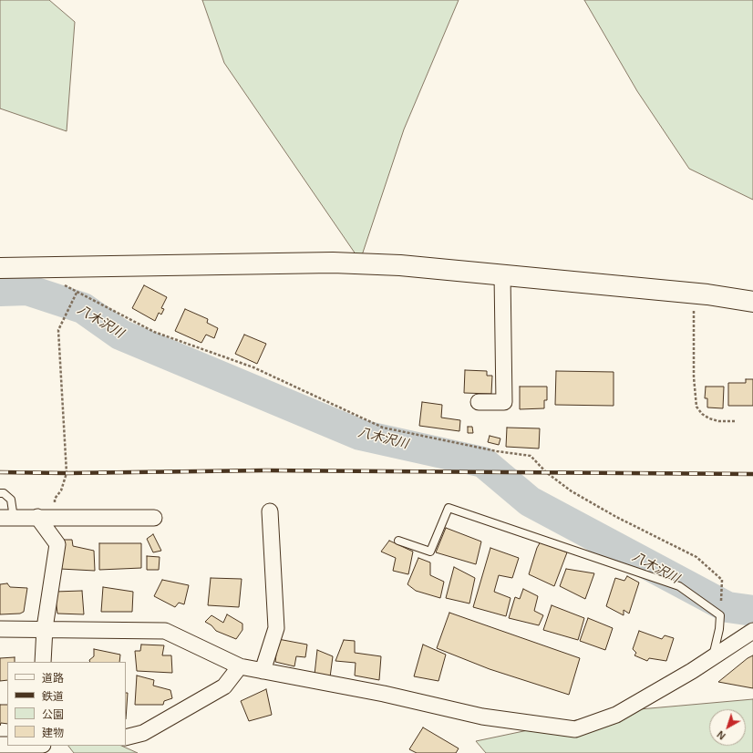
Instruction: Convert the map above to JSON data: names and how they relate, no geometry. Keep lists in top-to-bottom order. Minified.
{"water":["八木沢川"],"legend":["道路","鉄道","公園","建物"],"north":"bottom left"}
